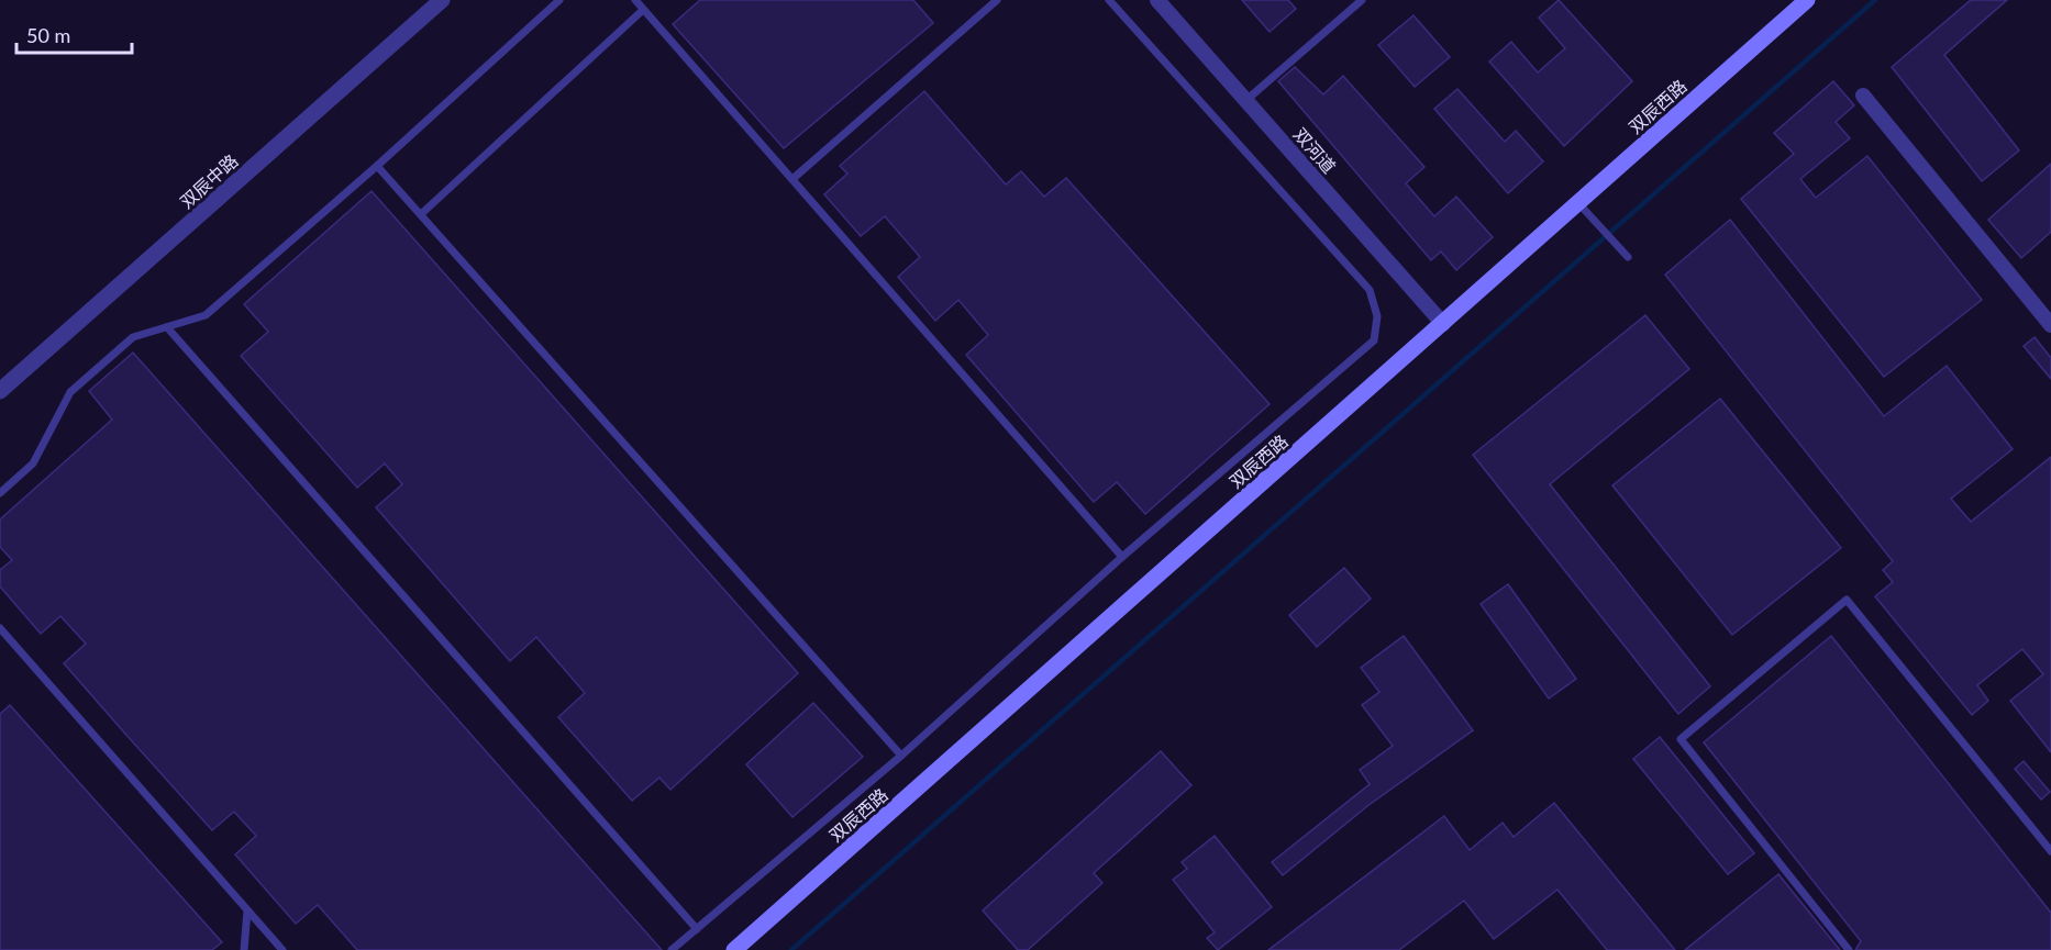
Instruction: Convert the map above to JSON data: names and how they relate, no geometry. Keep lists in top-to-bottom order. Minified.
{"streets":{"main road":["双辰西路"],"street":["双河道","双辰中路"]},"crossings":[["双辰西路","双河道"]],"scale_bar":"50 m"}
